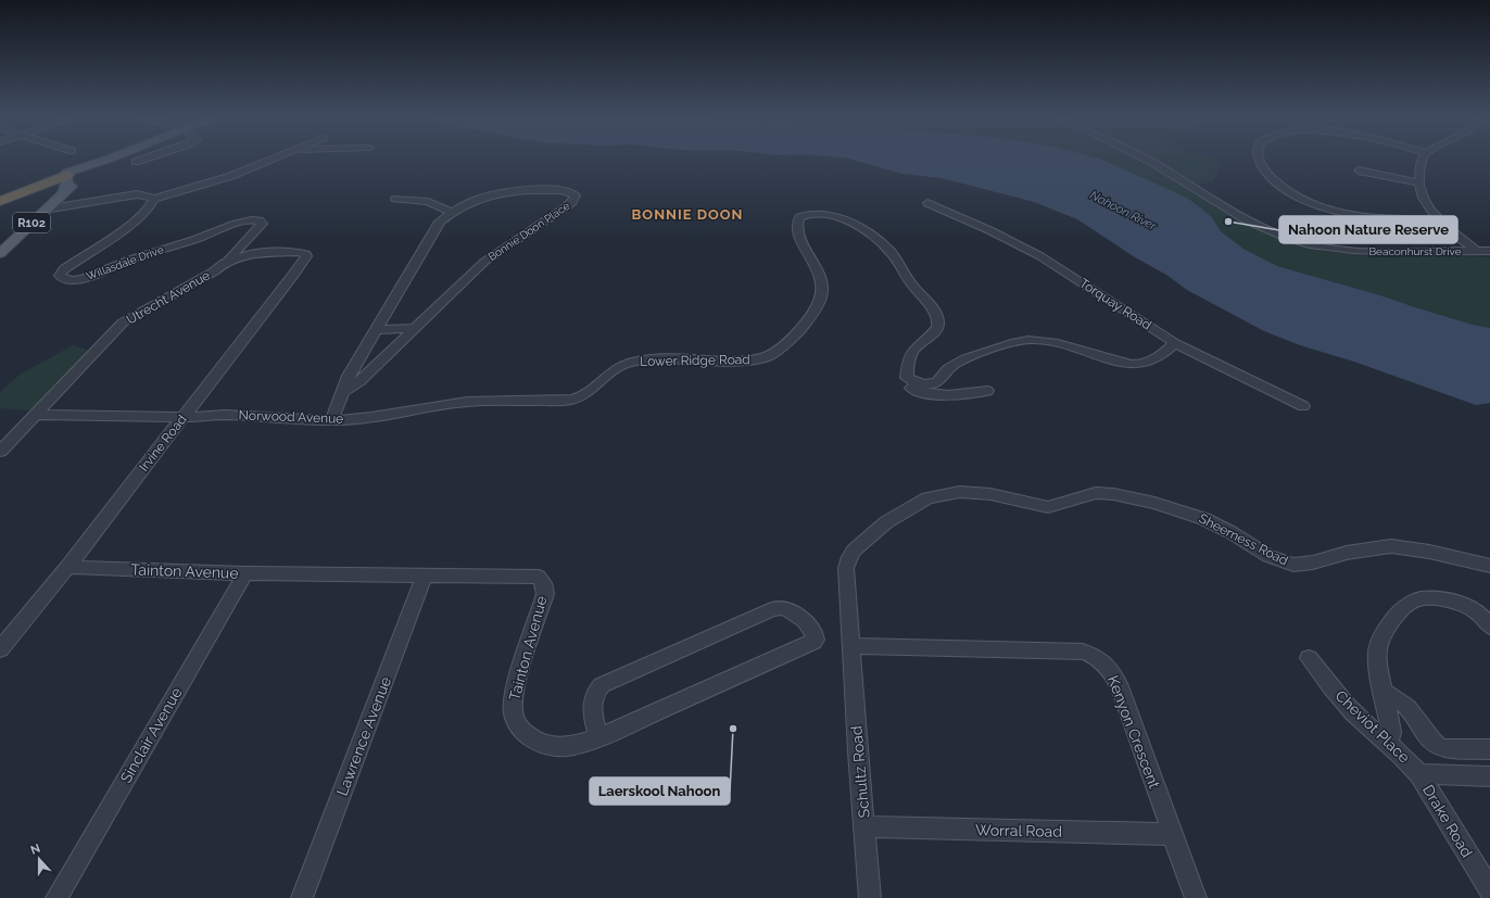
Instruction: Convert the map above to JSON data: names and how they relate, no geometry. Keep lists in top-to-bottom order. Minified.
{"streets":{"main road":["R102"],"street":["Bonnie Doon Place","Beaconhurst Drive","Willasdale Drive","Utrecht Avenue","Torquay Road","Lower Ridge Road","Norwood Avenue","Irvine Road","Sheerness Road","Tainton Avenue","Cheviot Place","Kenyon Crescent","Sinclair Avenue","Lawrence Avenue","Schultz Road","Drake Road","Worral Road"]},"crossings":[["Bonnie Doon Place","Norwood Avenue"],["Willasdale Drive","Utrecht Avenue"],["Utrecht Avenue","Norwood Avenue"],["Utrecht Avenue","Irvine Road"],["Lower Ridge Road","Norwood Avenue"],["Norwood Avenue","Irvine Road"],["Irvine Road","Tainton Avenue"],["Sheerness Road","Kenyon Crescent"],["Sheerness Road","Schultz Road"],["Tainton Avenue","Sinclair Avenue"],["Tainton Avenue","Lawrence Avenue"],["Cheviot Place","Drake Road"],["Kenyon Crescent","Schultz Road"],["Kenyon Crescent","Worral Road"],["Schultz Road","Worral Road"]],"districts":["BONNIE DOON"],"water":["Nahoon River"],"places":["Nahoon Nature Reserve","Laerskool Nahoon"],"north":"top"}
